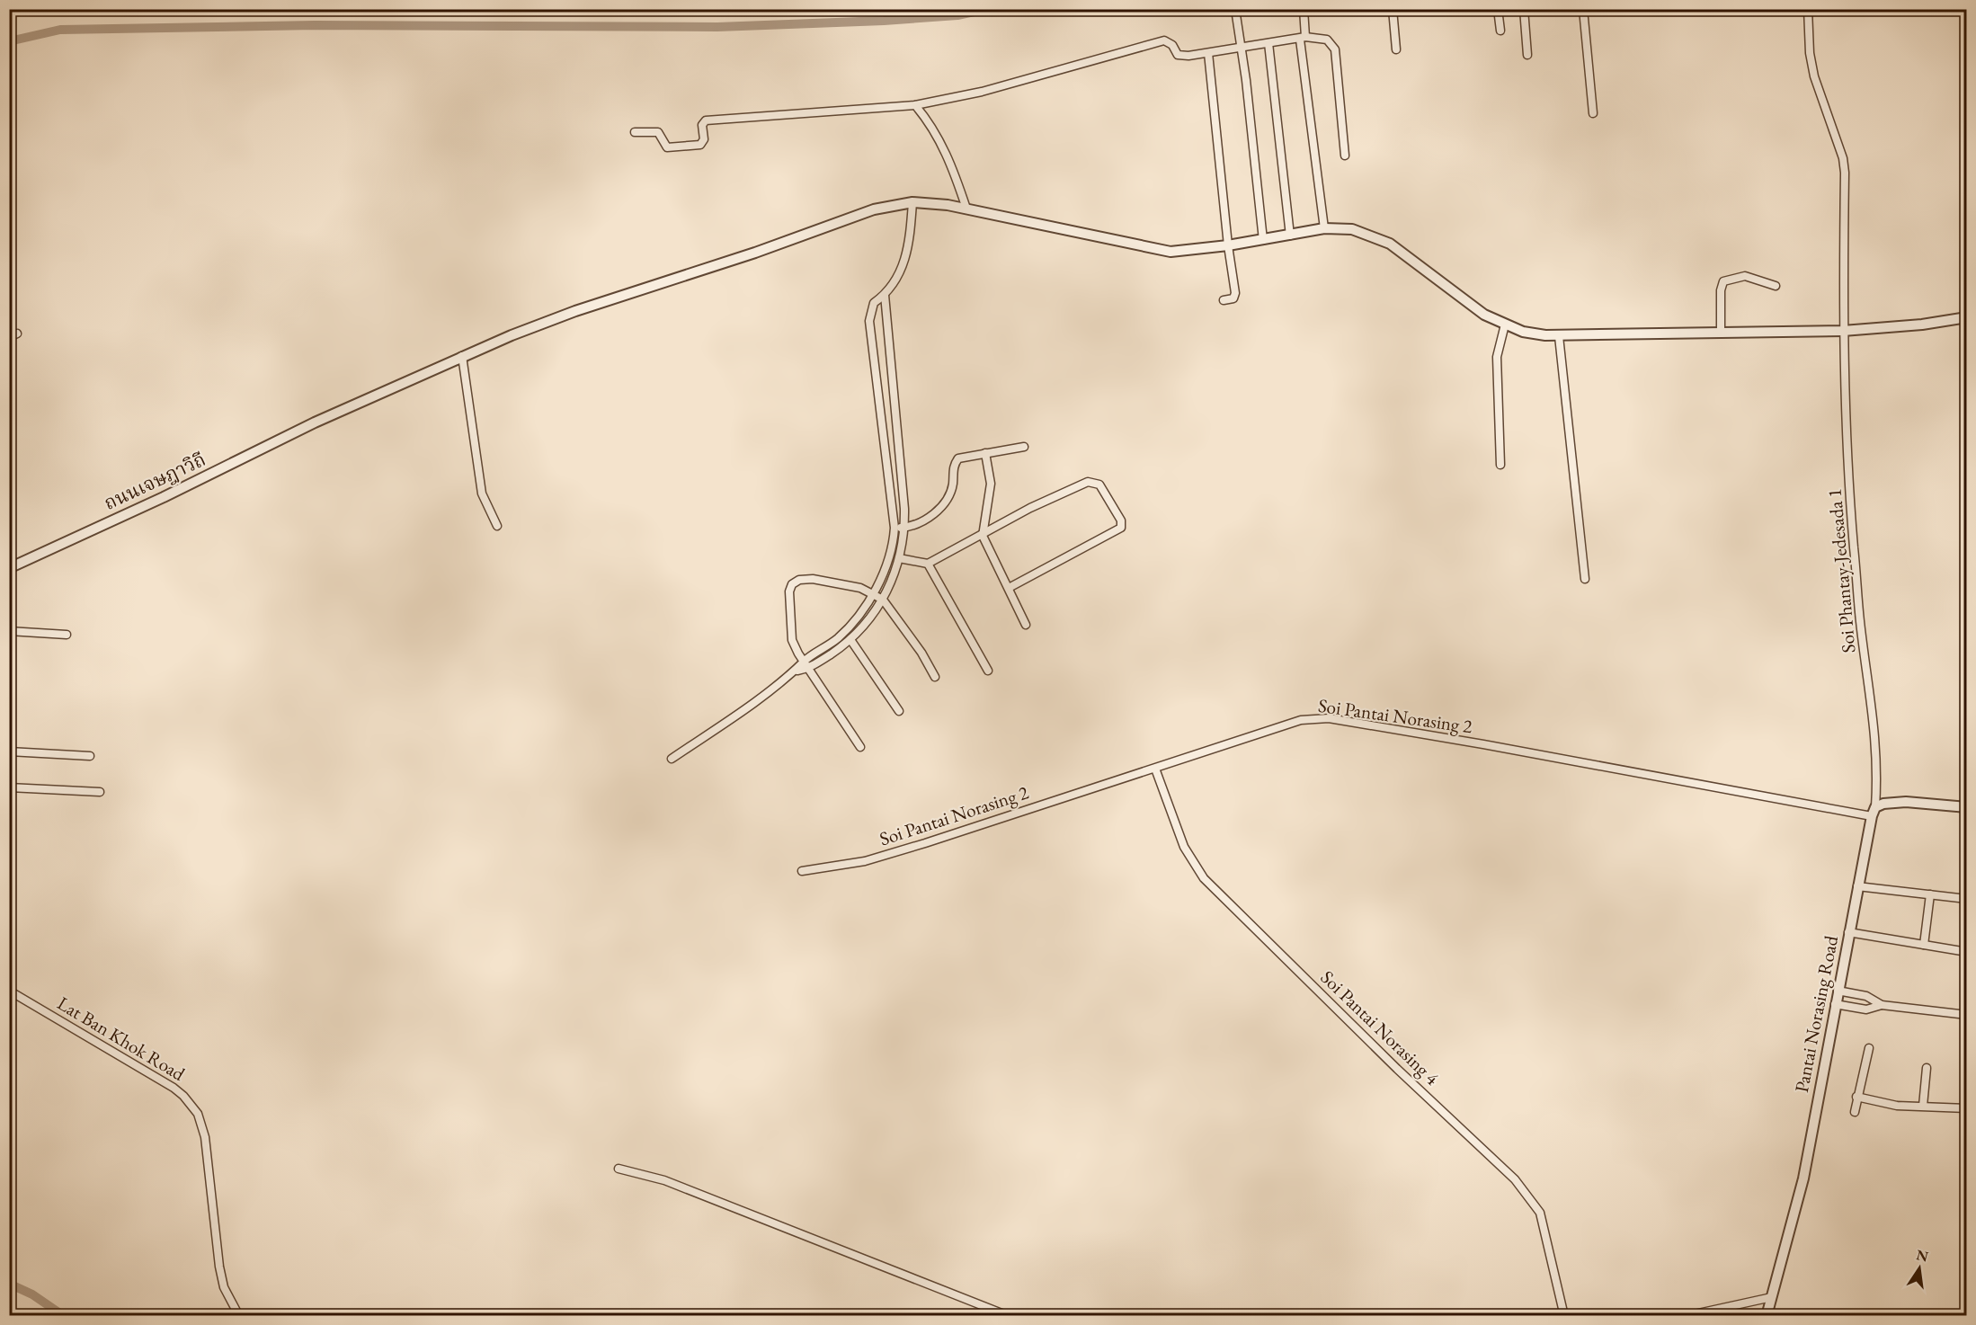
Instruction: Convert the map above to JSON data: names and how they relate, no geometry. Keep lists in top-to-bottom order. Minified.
{"streets":{"street":["ถนนเจษฎาวิถี","Soi Phantay-Jedesada 1","Soi Pantai Norasing 2","Pantai Norasing Road","Soi Pantai Norasing 4","Lat Ban Khok Road"]},"crossings":[["ถนนเจษฎาวิถี","Soi Phantay-Jedesada 1"],["Soi Phantay-Jedesada 1","Soi Pantai Norasing 2"],["Soi Phantay-Jedesada 1","Pantai Norasing Road"],["Soi Pantai Norasing 2","Pantai Norasing Road"],["Soi Pantai Norasing 2","Soi Pantai Norasing 4"]],"north":"top"}
